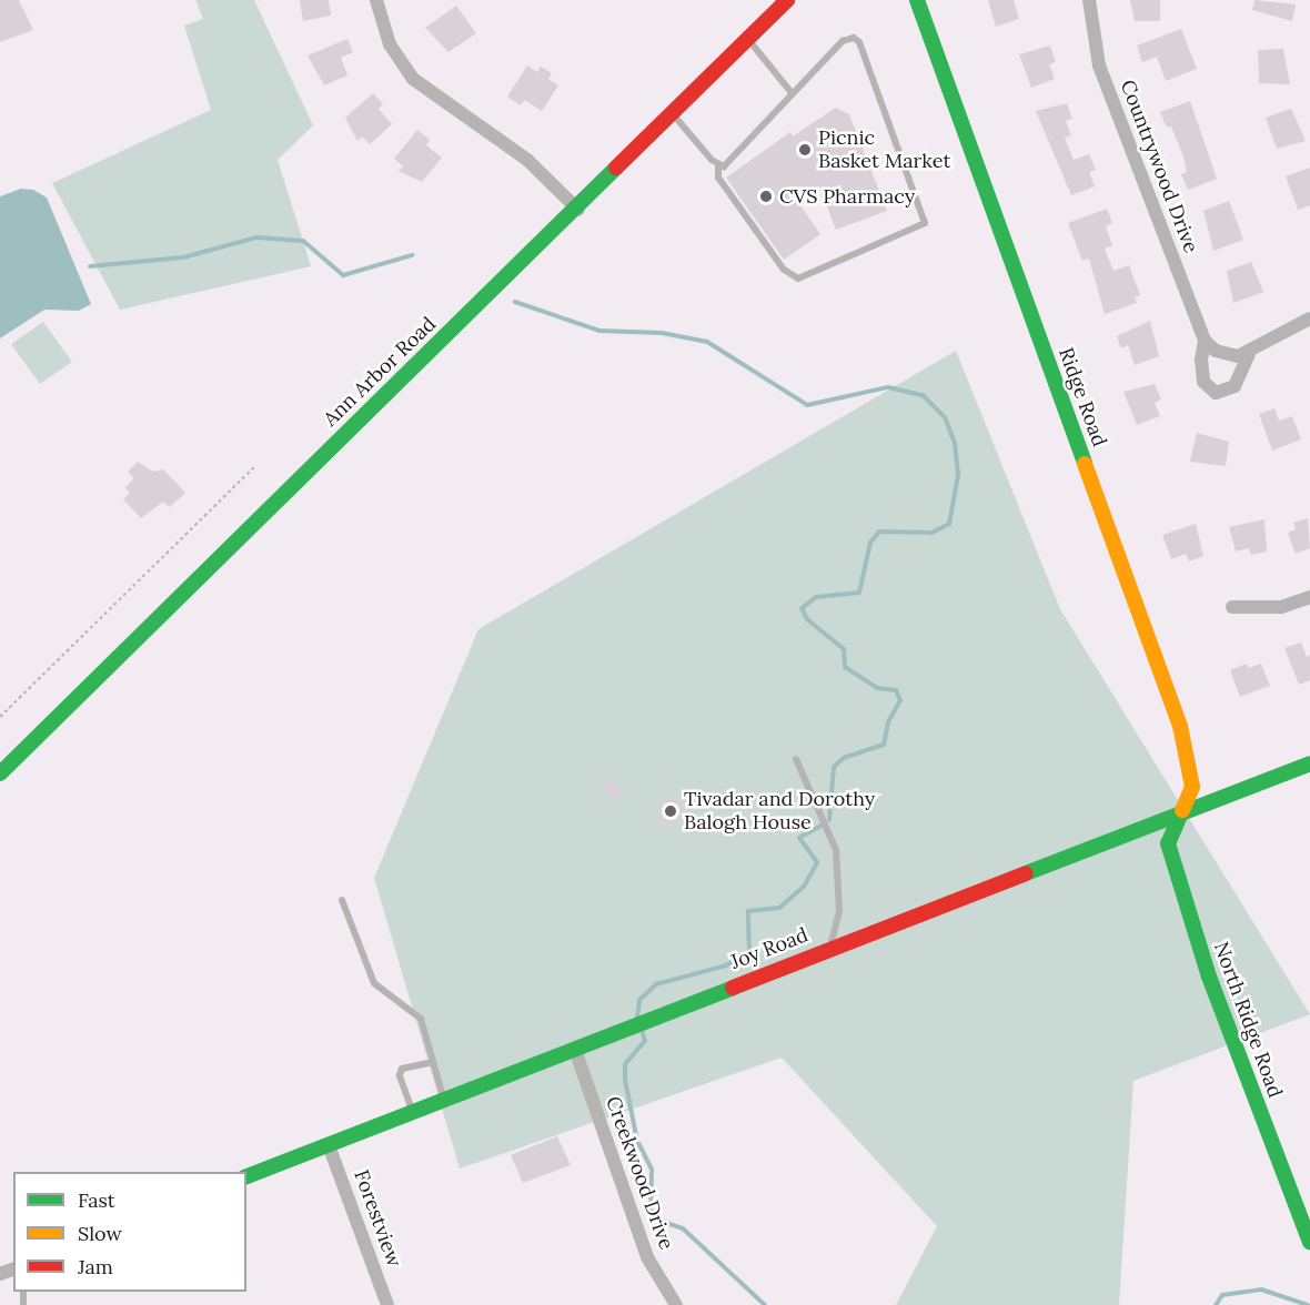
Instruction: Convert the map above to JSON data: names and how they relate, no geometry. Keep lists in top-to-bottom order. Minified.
{"streets":{"street":["Countrywood Drive","Ann Arbor Road","Ridge Road","Joy Road","North Ridge Road","Creekwood Drive","Forestview"]},"crossings":[["Ridge Road","Joy Road"],["Ridge Road","North Ridge Road"],["Joy Road","North Ridge Road"],["Joy Road","Creekwood Drive"],["Joy Road","Forestview"]],"places":["Picnic Basket Market","CVS Pharmacy","Tivadar and Dorothy Balogh House"],"legend":["Fast","Slow","Jam"]}
